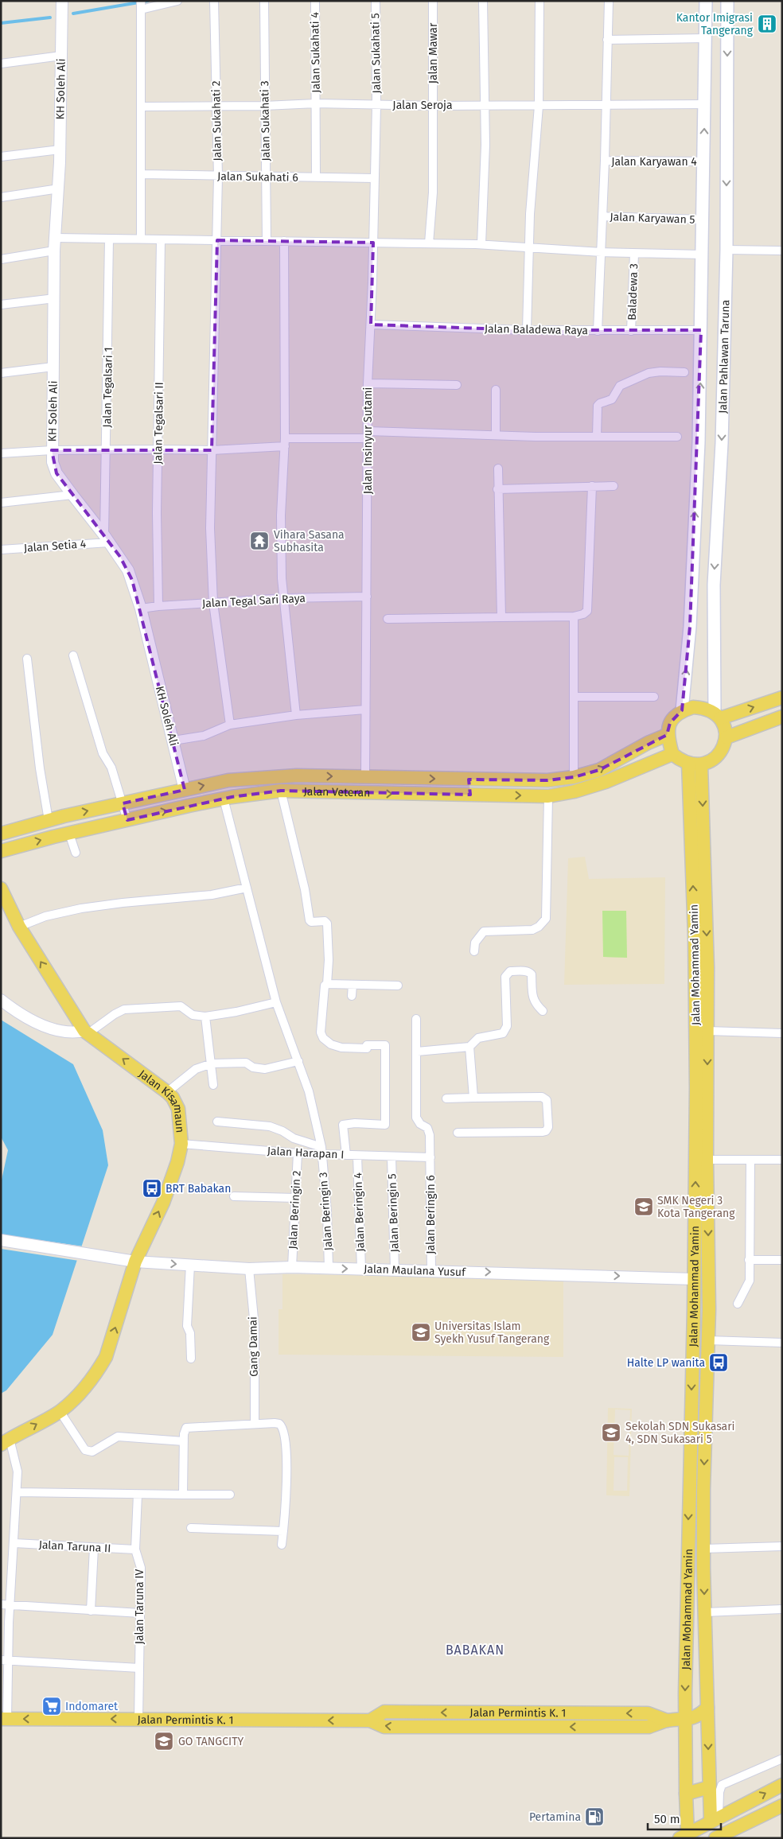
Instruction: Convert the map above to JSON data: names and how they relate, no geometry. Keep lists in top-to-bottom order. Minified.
{"streets":{"main road":["Jalan Pahlawan Taruna","Jalan Veteran","Jalan Mohammad Yamin","Jalan Kisamaun","Jalan Permintis K. 1"],"street":["Jalan Sukahati 4","Jalan Sukahati 5","Jalan Mawar","KH Soleh Ali","Jalan Seroja","Jalan Sukahati 2","Jalan Sukahati 3","Jalan Karyawan 4","Jalan Sukahati 6","Jalan Karyawan 5","Baladewa 3","Jalan Baladewa Raya","Jalan Tegalsari 1","Jalan Tegalsari II","Jalan Insinyur Sutami","Jalan Setia 4","Jalan Tegal Sari Raya","Jalan Harapan I","Jalan Beringin 2","Jalan Beringin 3","Jalan Beringin 4","Jalan Beringin 5","Jalan Beringin 6","Jalan Maulana Yusuf","Gang Damai","Jalan Taruna II","Jalan Taruna IV"]},"crossings":[["Jalan Sukahati 4","Jalan Seroja"],["Jalan Sukahati 4","Jalan Sukahati 6"],["Jalan Sukahati 5","Jalan Seroja"],["Jalan Sukahati 5","Jalan Insinyur Sutami"],["Jalan Mawar","Jalan Seroja"],["KH Soleh Ali","Jalan Tegalsari 1"],["KH Soleh Ali","Jalan Setia 4"],["KH Soleh Ali","Jalan Tegal Sari Raya"],["KH Soleh Ali","Jalan Veteran"],["Jalan Seroja","Jalan Sukahati 2"],["Jalan Seroja","Jalan Sukahati 3"],["Jalan Seroja","Jalan Pahlawan Taruna"],["Jalan Seroja","Jalan Insinyur Sutami"],["Jalan Sukahati 2","Jalan Sukahati 6"],["Jalan Sukahati 2","Jalan Tegal Sari Raya"],["Jalan Sukahati 3","Jalan Sukahati 6"],["Jalan Karyawan 4","Jalan Pahlawan Taruna"],["Jalan Sukahati 6","Jalan Insinyur Sutami"],["Jalan Karyawan 5","Jalan Pahlawan Taruna"],["Baladewa 3","Jalan Baladewa Raya"],["Jalan Baladewa Raya","Jalan Pahlawan Taruna"],["Jalan Baladewa Raya","Jalan Insinyur Sutami"],["Jalan Pahlawan Taruna","Jalan Veteran"],["Jalan Pahlawan Taruna","Jalan Mohammad Yamin"],["Jalan Tegalsari 1","Jalan Setia 4"],["Jalan Tegalsari II","Jalan Tegal Sari Raya"],["Jalan Insinyur Sutami","Jalan Tegal Sari Raya"],["Jalan Insinyur Sutami","Jalan Veteran"],["Jalan Veteran","Jalan Mohammad Yamin"],["Jalan Veteran","Jalan Beringin 3"],["Jalan Mohammad Yamin","Jalan Maulana Yusuf"],["Jalan Mohammad Yamin","Jalan Permintis K. 1"],["Jalan Kisamaun","Jalan Harapan I"],["Jalan Kisamaun","Jalan Maulana Yusuf"],["Jalan Harapan I","Jalan Beringin 2"],["Jalan Harapan I","Jalan Beringin 3"],["Jalan Harapan I","Jalan Beringin 4"],["Jalan Harapan I","Jalan Beringin 5"],["Jalan Harapan I","Jalan Beringin 6"],["Jalan Beringin 2","Jalan Maulana Yusuf"],["Jalan Beringin 3","Jalan Maulana Yusuf"],["Jalan Beringin 4","Jalan Maulana Yusuf"],["Jalan Beringin 5","Jalan Maulana Yusuf"],["Jalan Beringin 6","Jalan Maulana Yusuf"],["Jalan Maulana Yusuf","Gang Damai"],["Jalan Taruna II","Jalan Taruna IV"],["Jalan Taruna IV","Jalan Permintis K. 1"]],"one_way":["Jalan Maulana Yusuf","Jalan Permintis K. 1"],"districts":["BABAKAN"],"places":{"building":["Kantor Imigrasi Tangerang"],"temple":["Vihara Sasana Subhasita"],"bus stop":["BRT Babakan","Halte LP wanita"],"school or university":["SMK Negeri 3 Kota Tangerang","Universitas Islam Syekh Yusuf Tangerang","Sekolah SDN Sukasari 4, SDN Sukasari 5","GO TANGCITY"],"supermarket":["Indomaret"],"fuel station":["Pertamina"]},"scale_bar":"50 m"}
